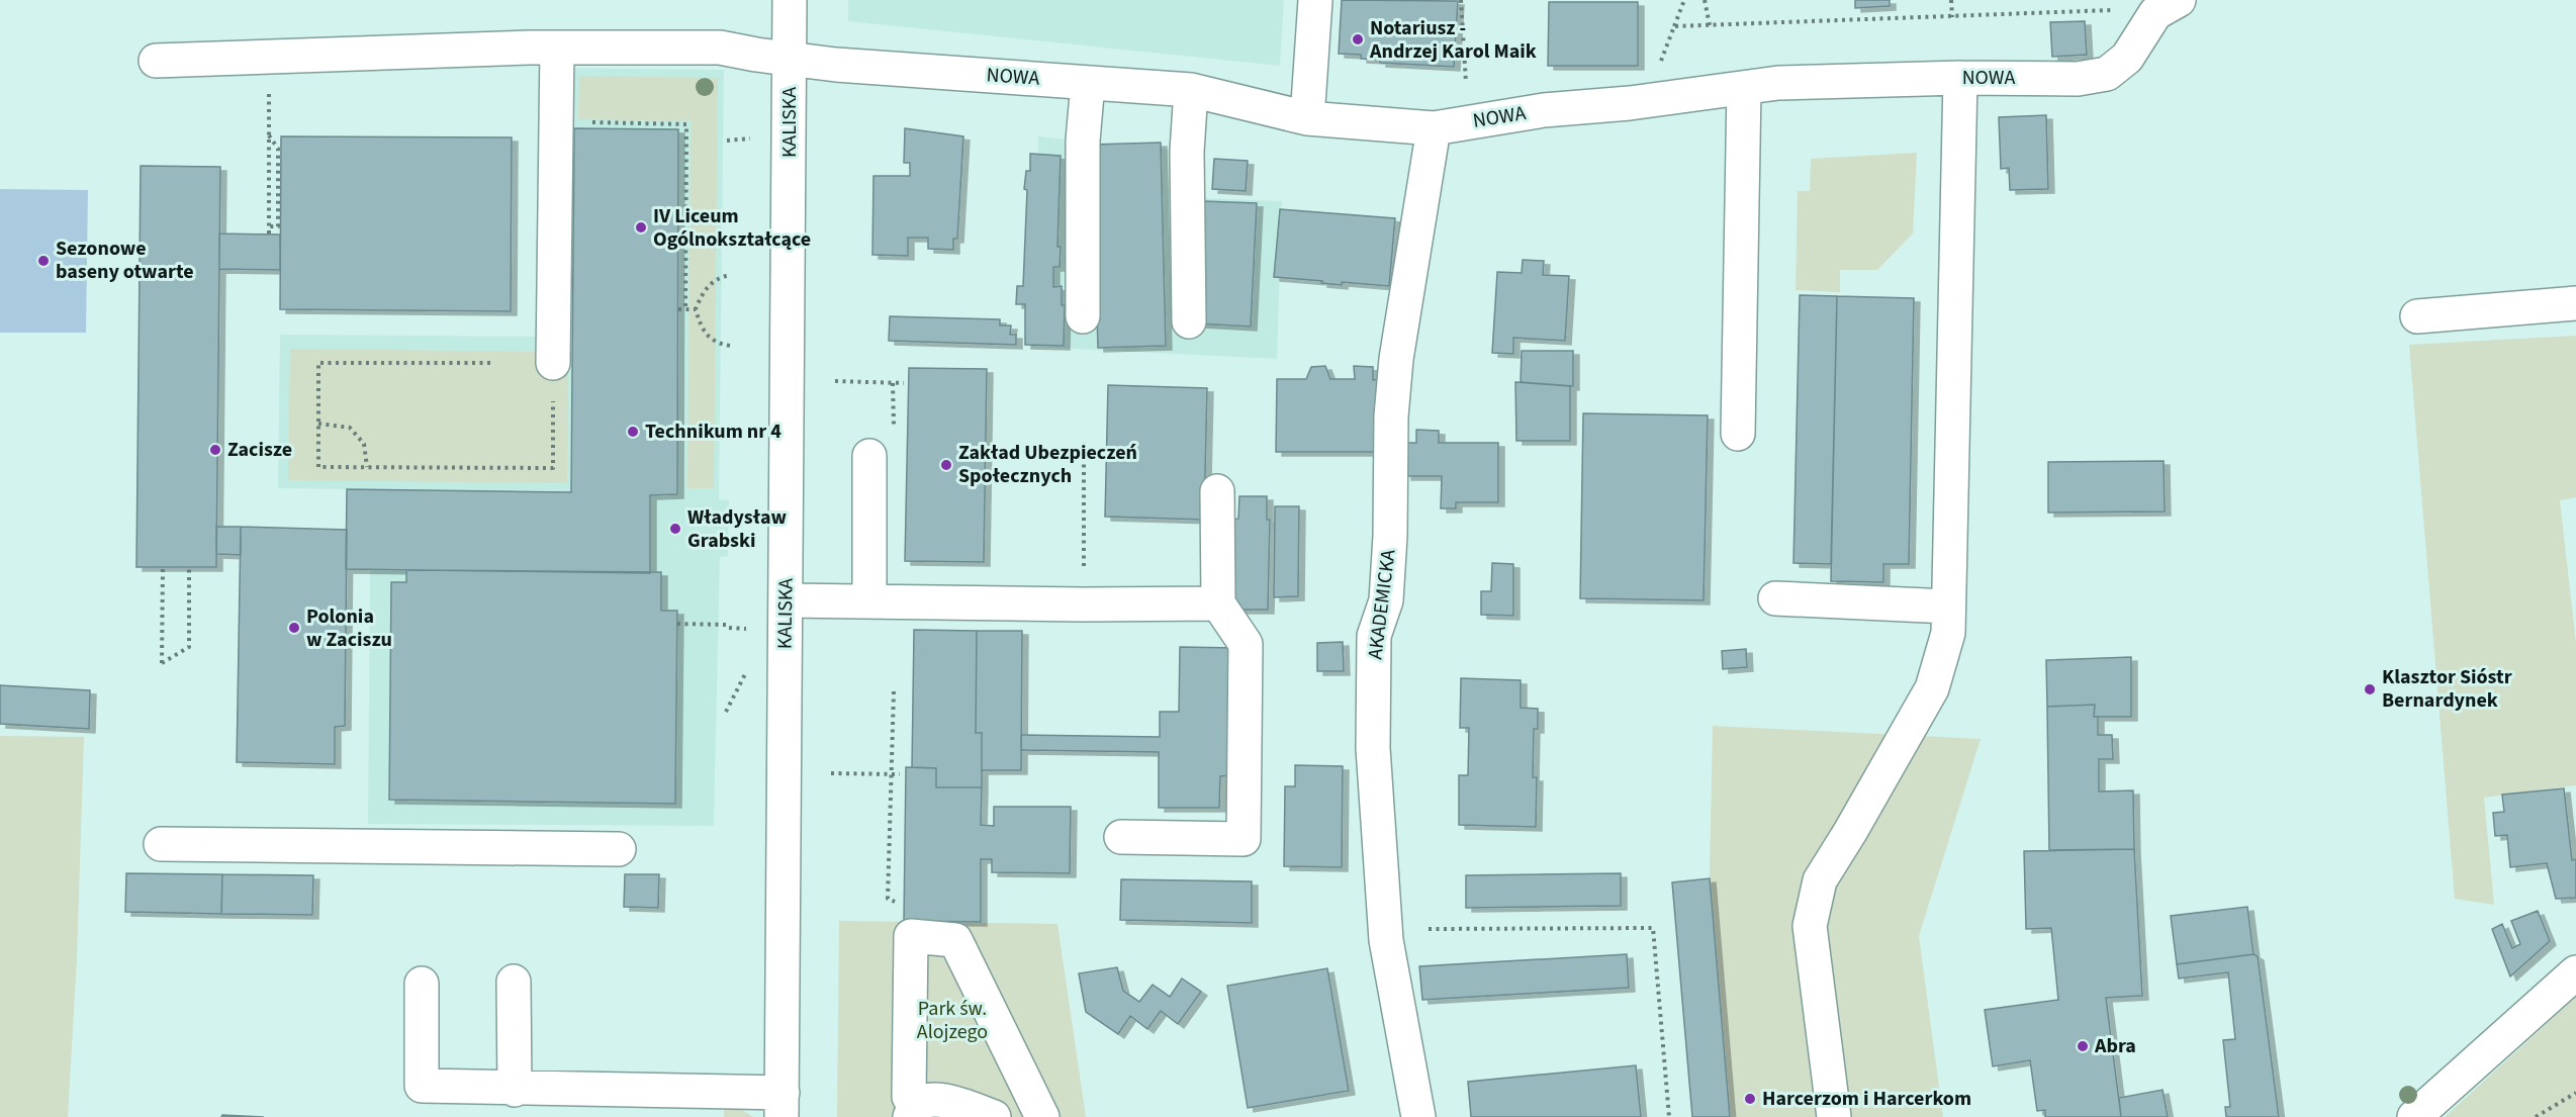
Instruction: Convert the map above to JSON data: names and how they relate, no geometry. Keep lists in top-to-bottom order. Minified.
{"streets":{"street":["NOWA","KALISKA","AKADEMICKA"]},"crossings":[["NOWA","KALISKA"],["NOWA","AKADEMICKA"]],"parks":["Park św. Alojzego"],"places":["Notariusz - Andrzej Karol Maik","IV Liceum Ogólnokształcące","Sezonowe baseny otwarte","Technikum nr 4","Zacisze","Zakład Ubezpieczeń Społecznych","Władysław Grabski","Polonia w Zaciszu","Klasztor Sióstr Bernardynek","Abra","Harcerzom i Harcerkom"]}
